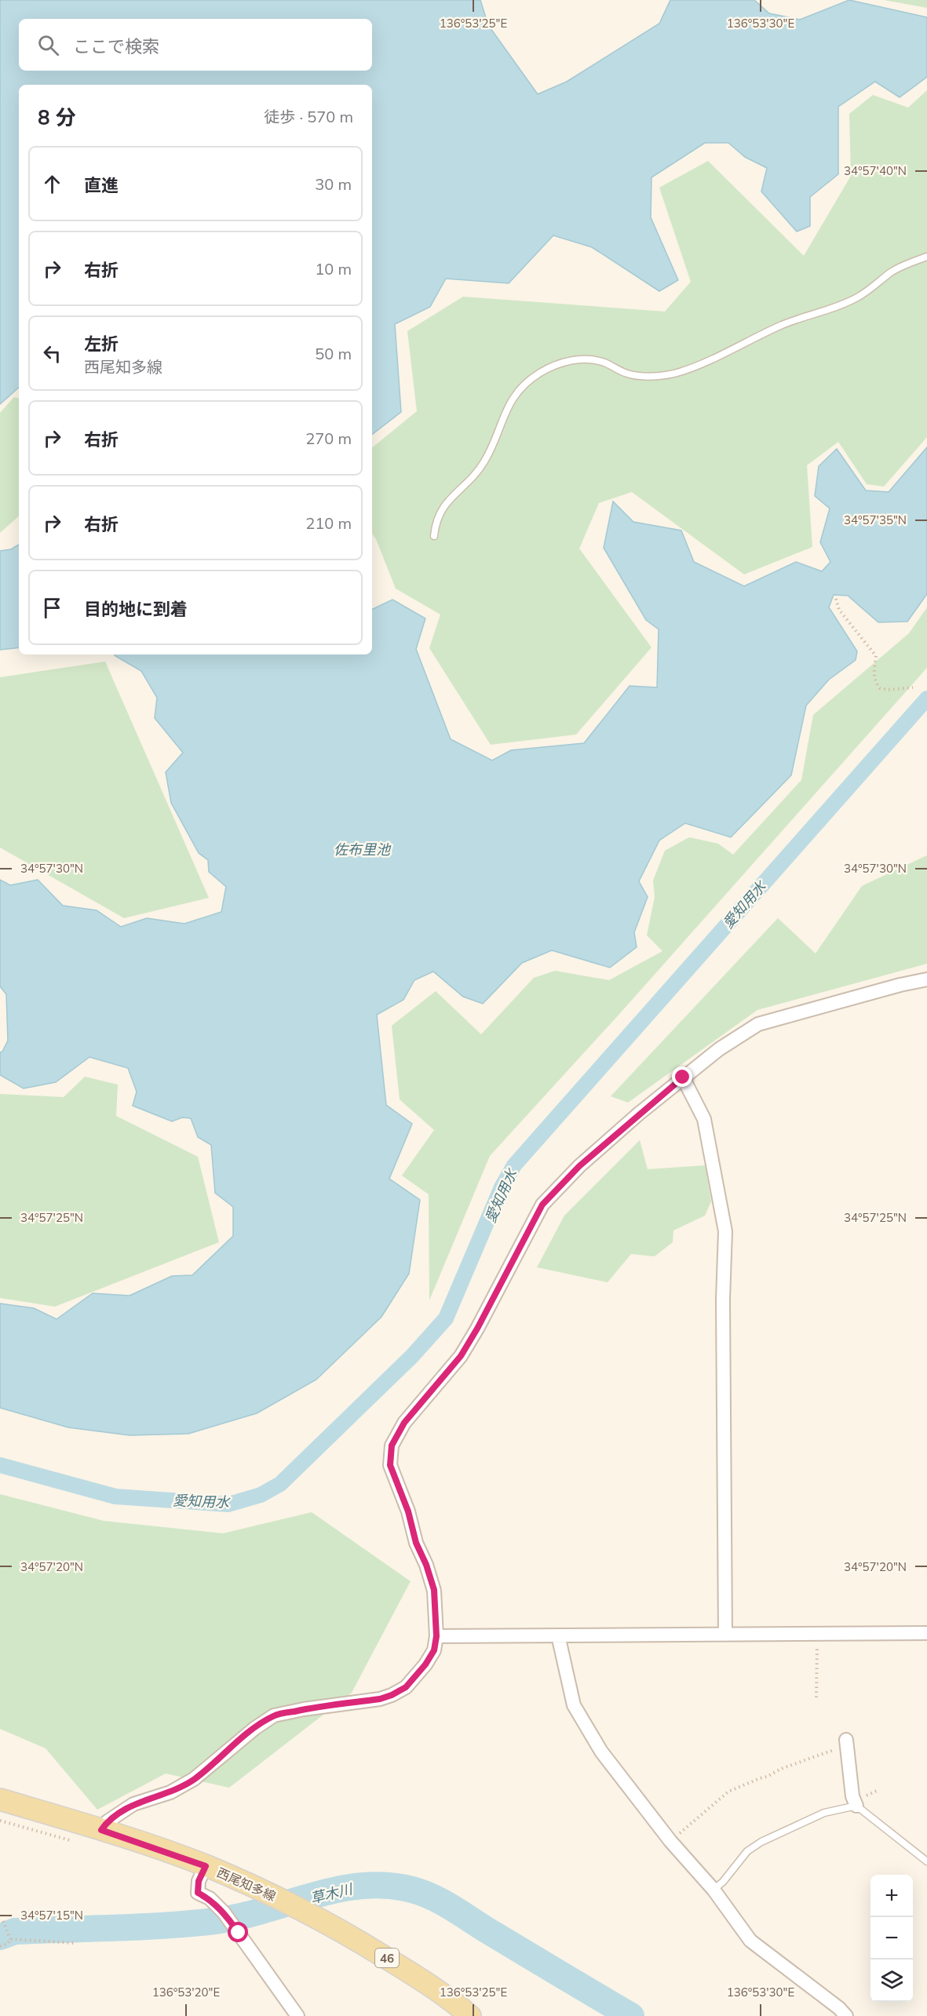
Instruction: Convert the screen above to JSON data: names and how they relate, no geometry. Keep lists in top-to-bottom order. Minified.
{"streets":{"main road":["西尾知多線","46"]},"water":["佐布里池","愛知用水","草木川"],"page":{"search":"ここで検索","heading":["8 分","徒歩 · 570 m"],"list":[["直進","30 m"],["右折","10 m"],["左折","西尾知多線","50 m"],["右折","270 m"],["右折","210 m"],"目的地に到着"],"map_buttons":["+","−"]},"coordinates":["136°53'25\"E","136°53'30\"E","34°57'40\"N","34°57'35\"N","34°57'30\"N","34°57'25\"N","34°57'20\"N","34°57'15\"N","136°53'20\"E"]}
